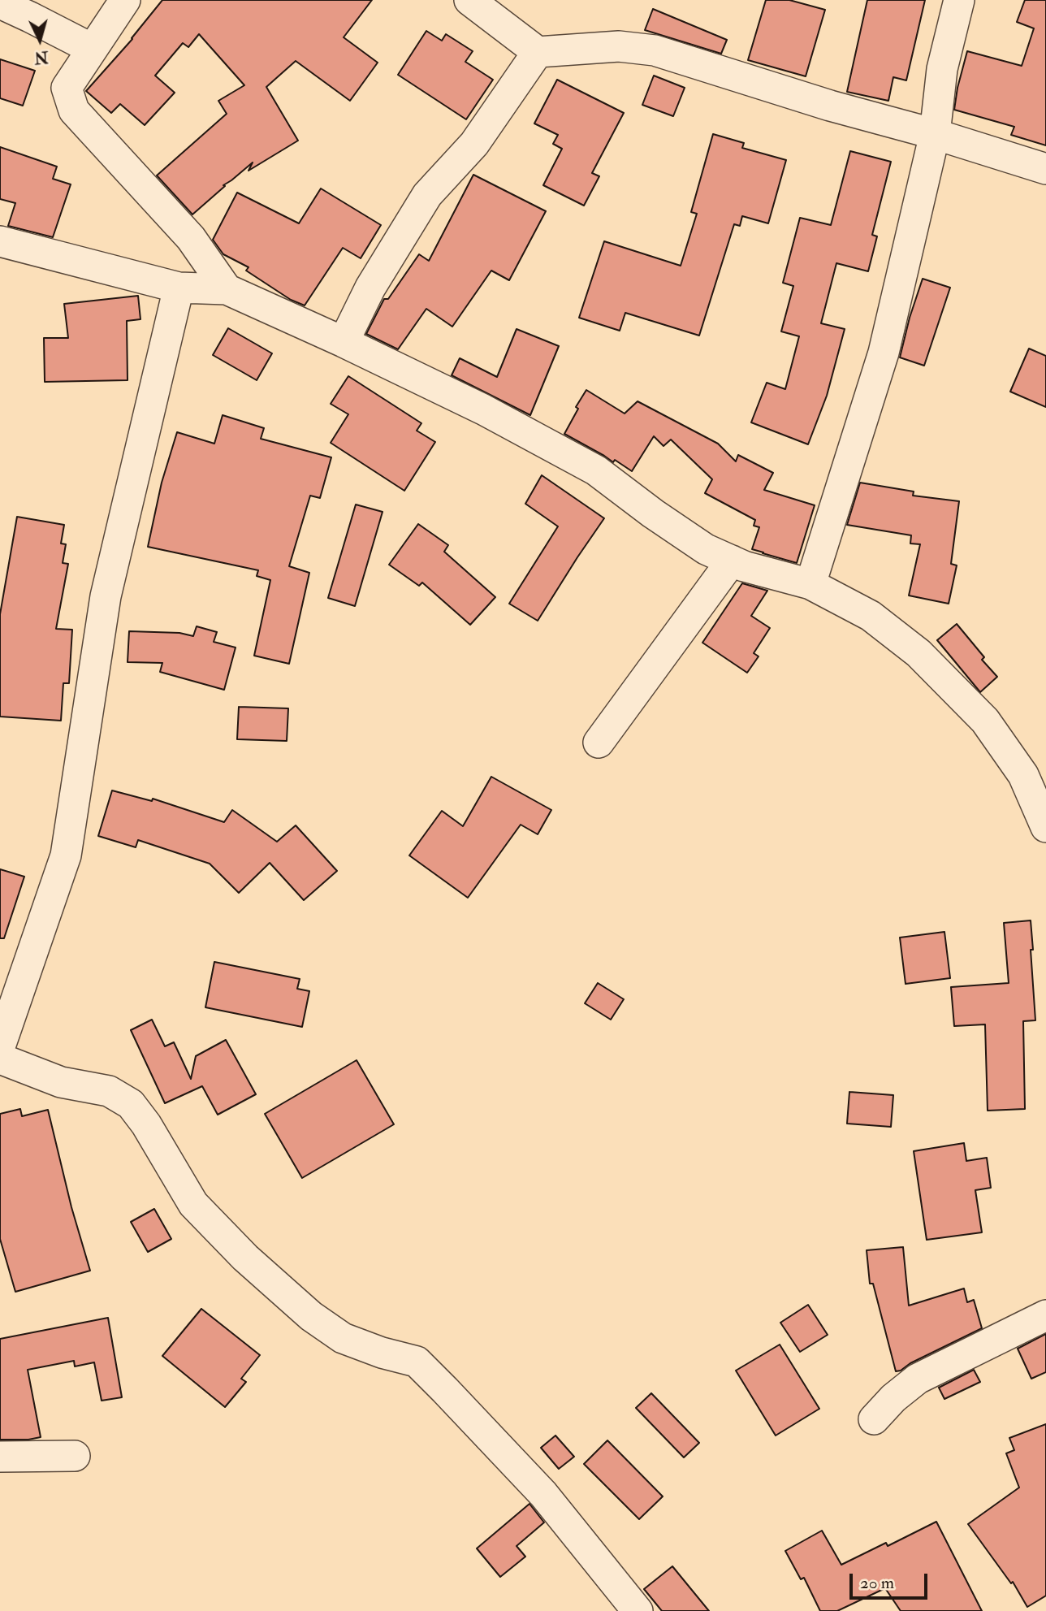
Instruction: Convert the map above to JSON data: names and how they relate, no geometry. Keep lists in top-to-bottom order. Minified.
{"scale_bar":"20 m","north":"bottom"}
